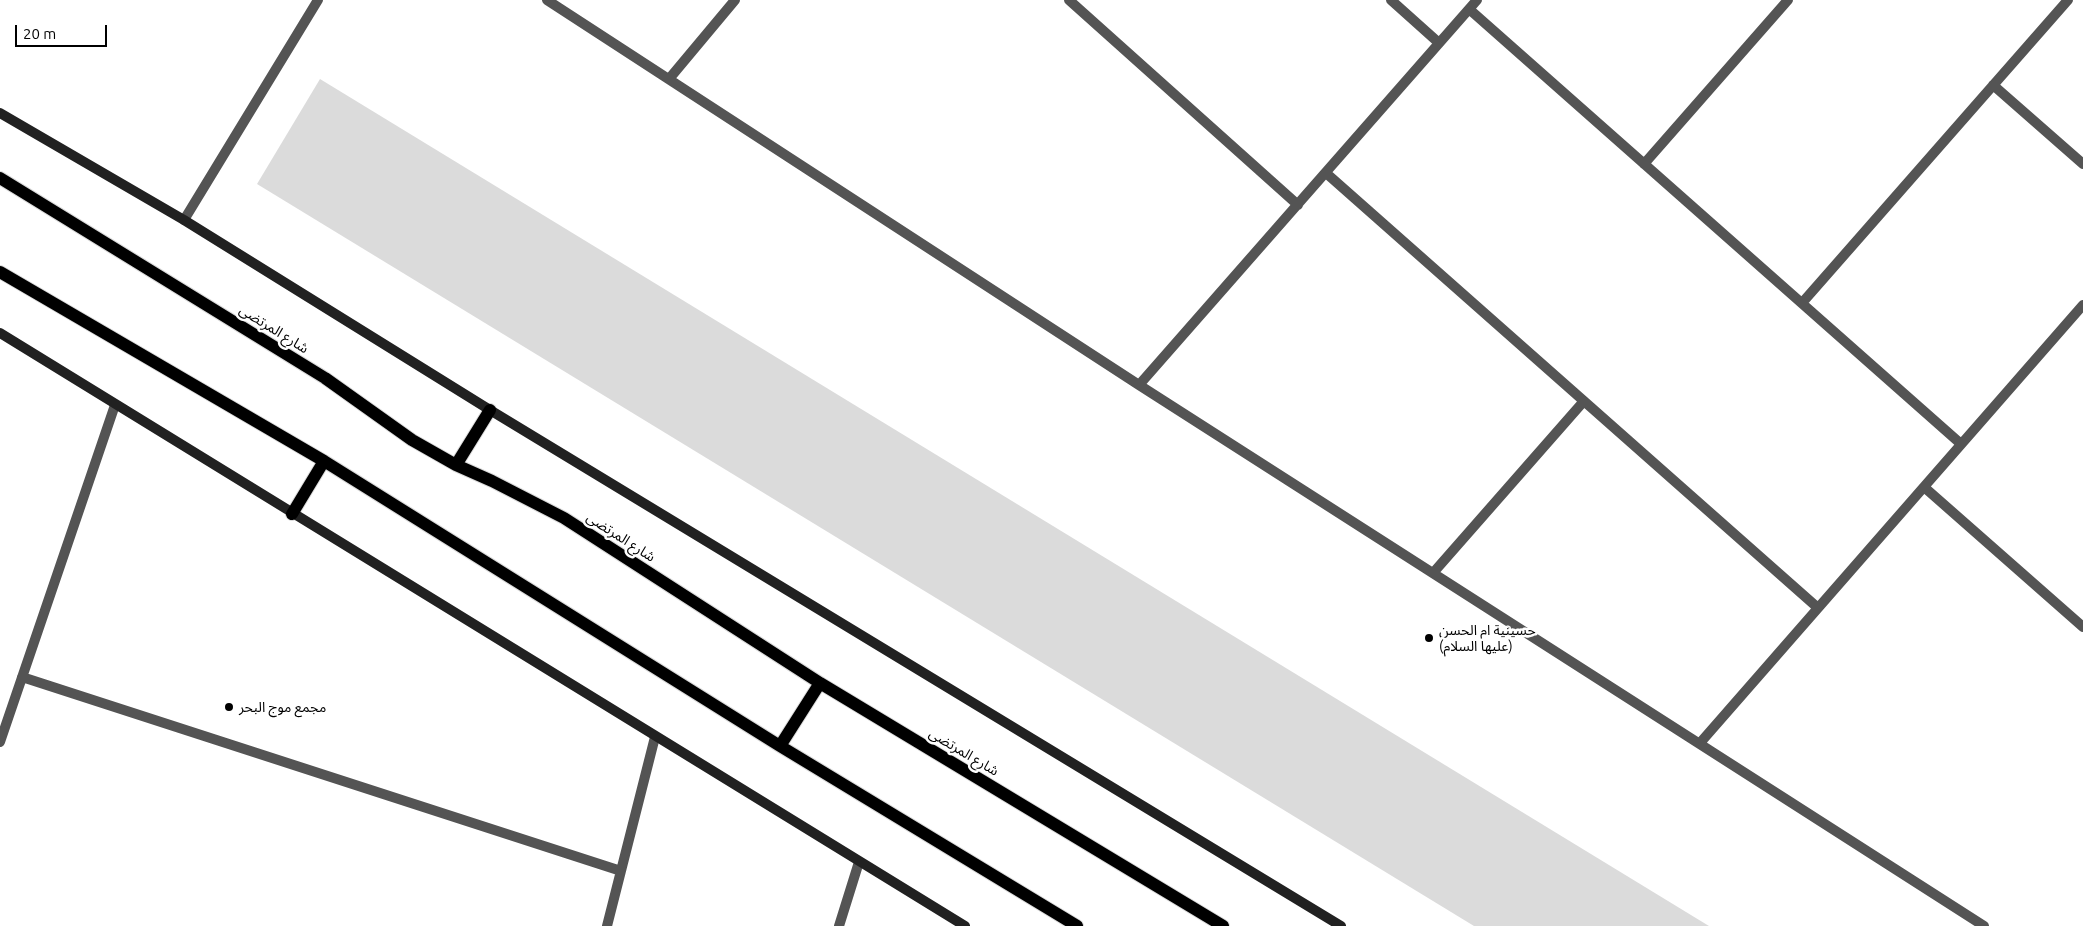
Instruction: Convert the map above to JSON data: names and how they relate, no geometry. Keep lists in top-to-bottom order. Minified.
{"streets":{"main road":["شارع المرتضى"]},"places":["حسينية ام الحسن (عليها السلام)","مجمع موج البحر"],"scale_bar":"20 m"}
